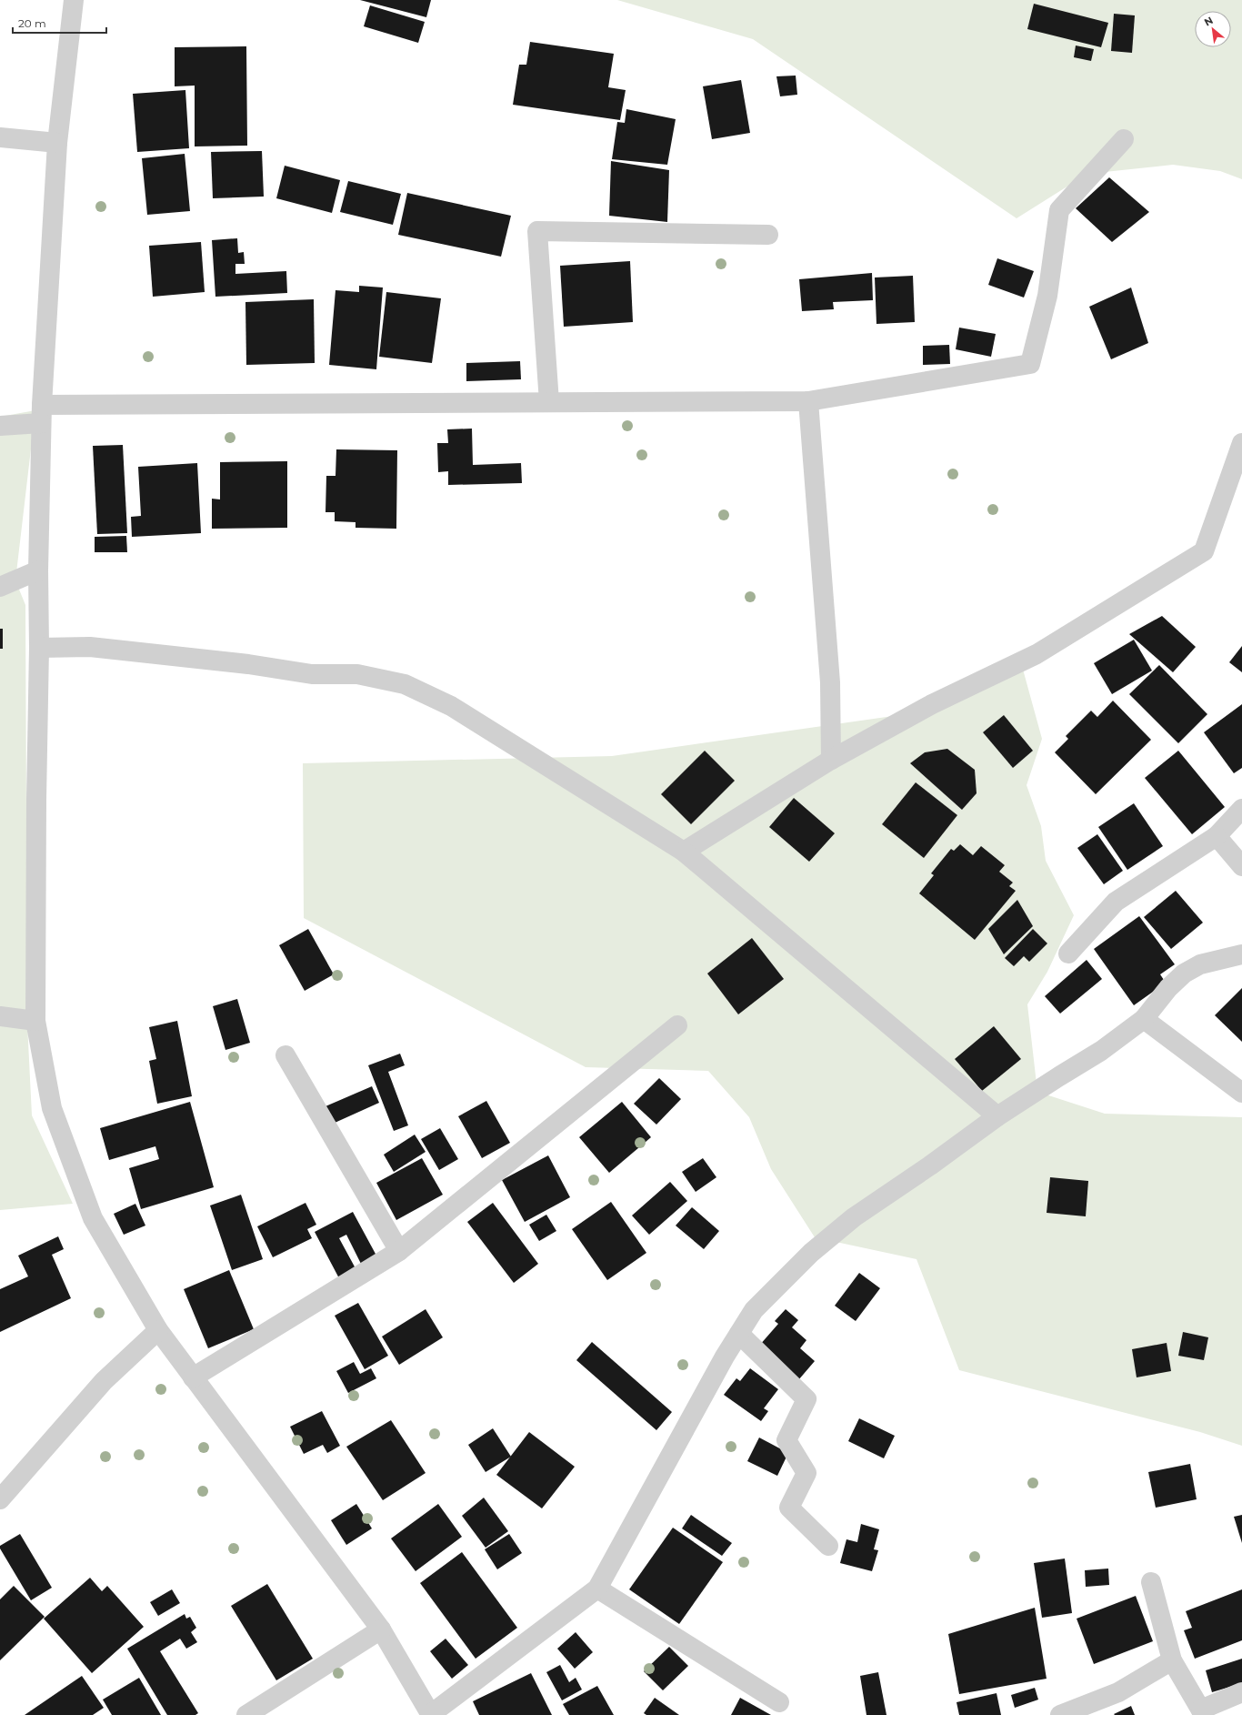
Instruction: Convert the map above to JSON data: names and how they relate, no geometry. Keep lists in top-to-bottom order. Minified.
{"scale_bar":"20 m","north":"top left"}
